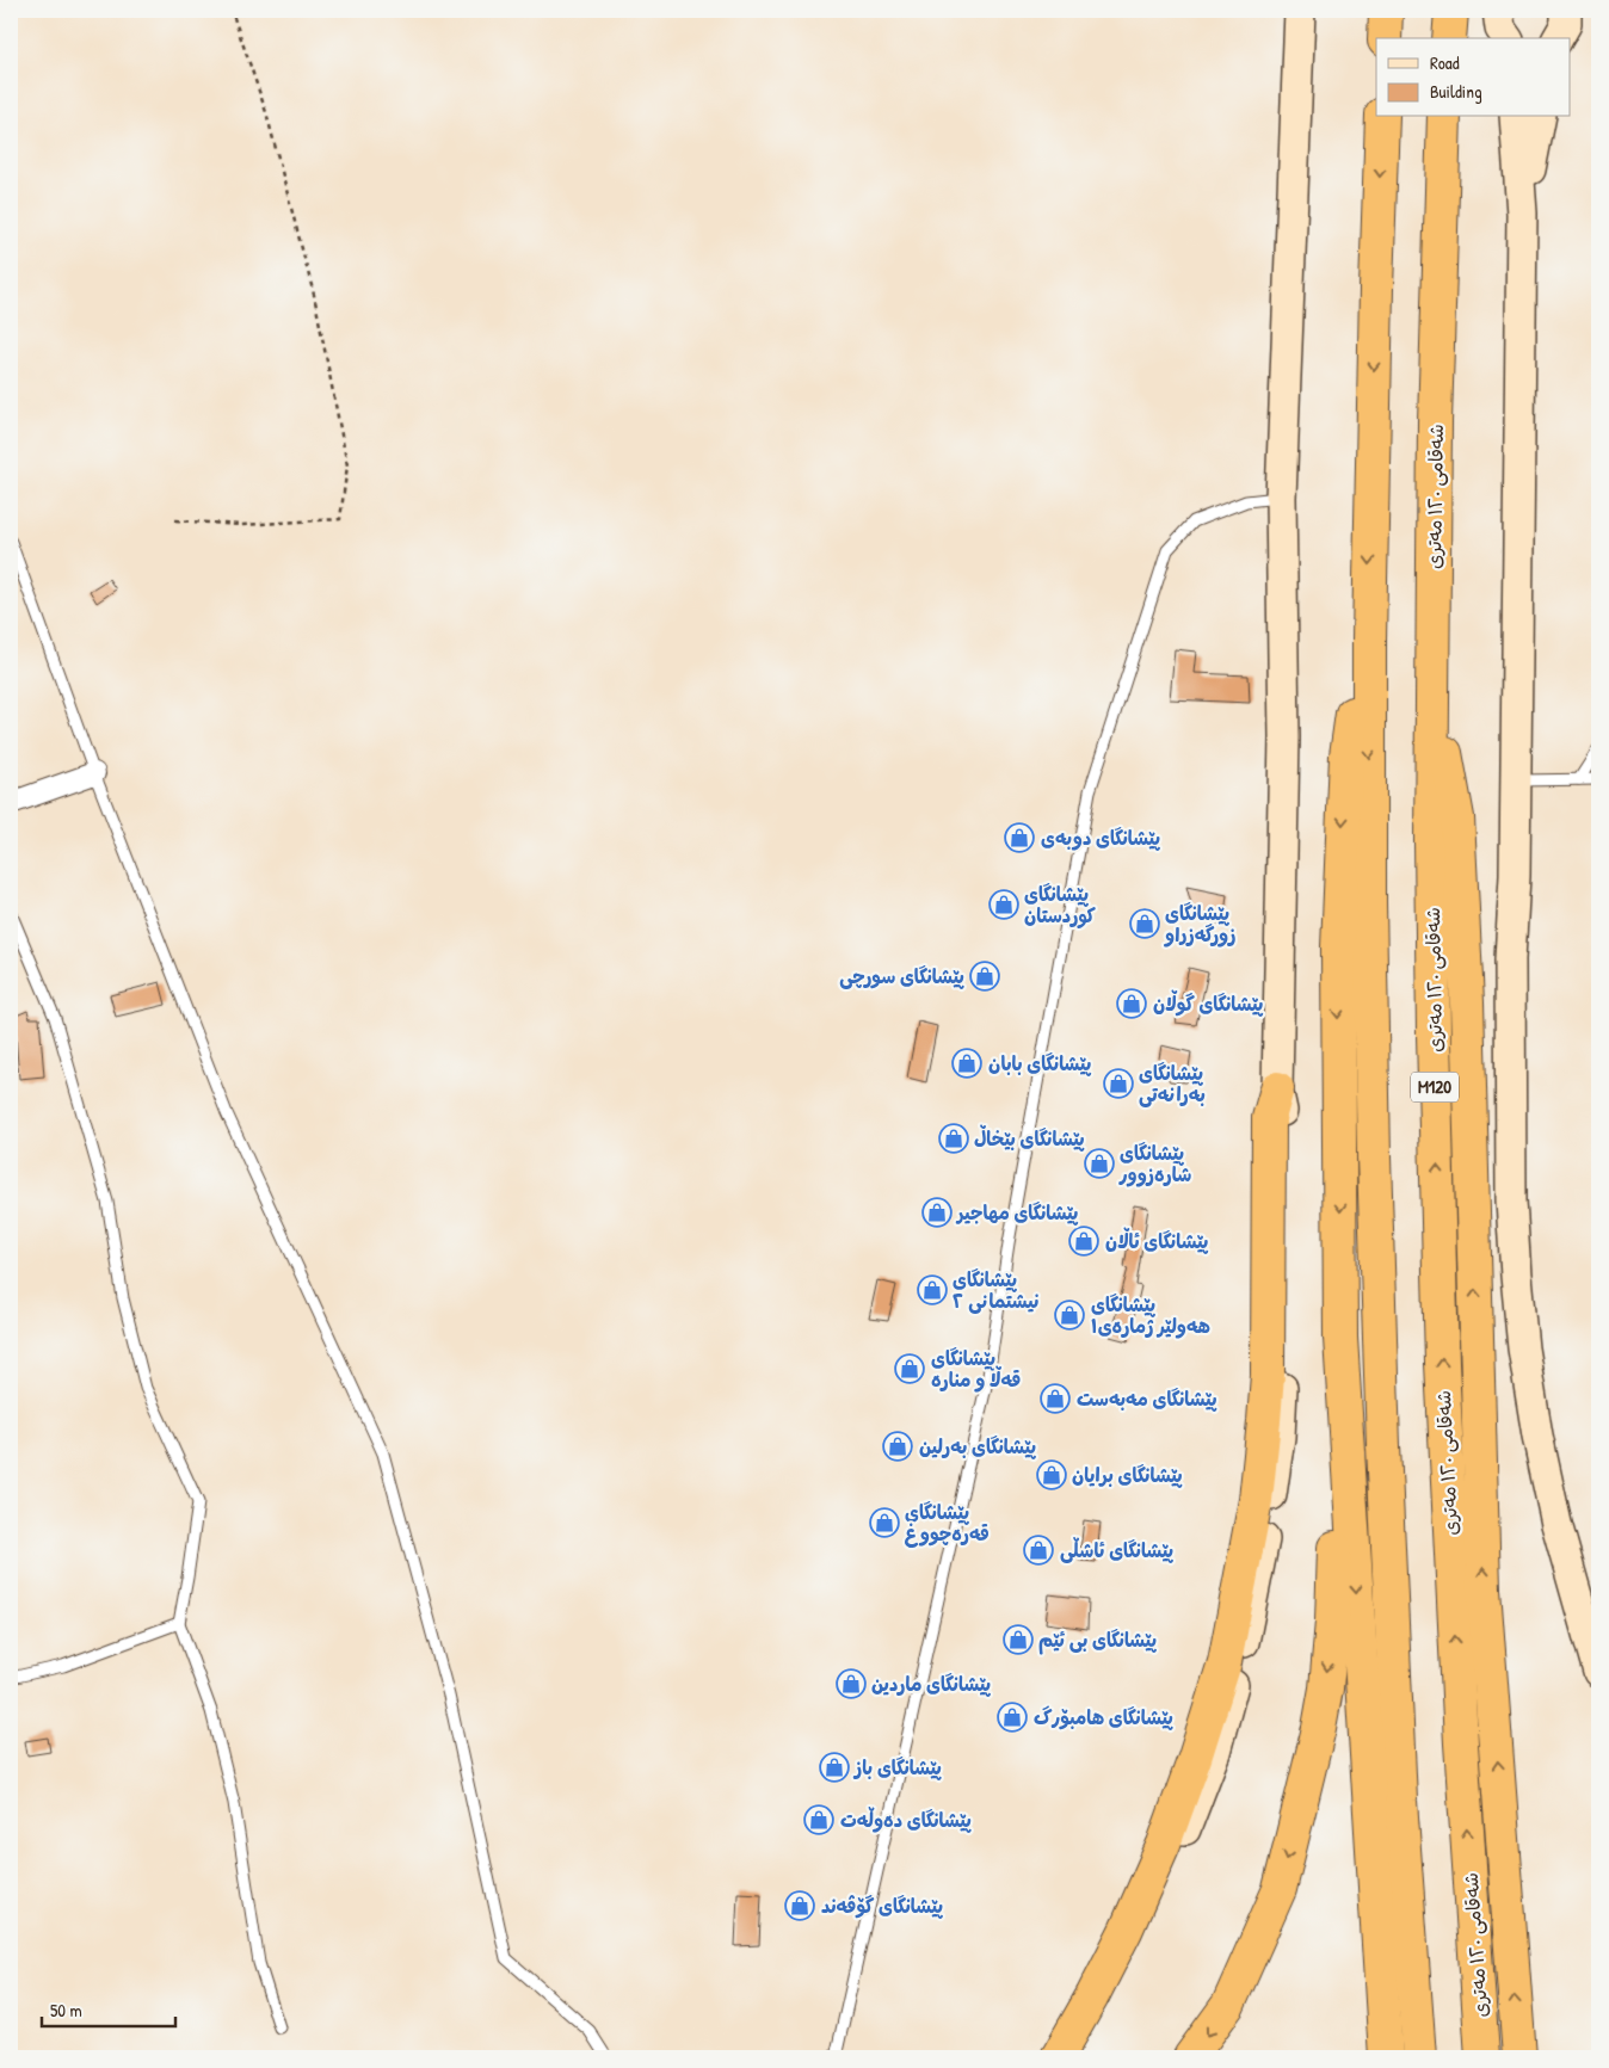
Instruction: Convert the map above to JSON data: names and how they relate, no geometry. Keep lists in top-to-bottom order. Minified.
{"streets":{"highway":["شەقامی ١٢٠ مەتری","M120"]},"places":{"shop":["پێشانگای دوبەی","پێشانگای کوردستان","پێشانگای زورگەزراو","پێشانگای سورچی","پێشانگای گوڵان","پێشانگای بابان","پێشانگای بەرانەتی","پێشانگای بێخاڵ","پێشانگای شارەزوور","پێشانگای مهاجیر","پێشانگای ئاڵان","پێشانگای نیشتمانی ٢","پێشانگای هەولێر ژمارەی١","پێشانگای قەڵا و منارە","پێشانگای مەبەست","پێشانگای بەرلین","پێشانگای برایان","پێشانگای قەرەچووغ","پێشانگای ئاشڵی","پێشانگای بی ئێم","پێشانگای ماردين","پێشانگای هامبۆرگ","پێشانگای باز","پێشانگای دەوڵەت","پێشانگای گۆڤەند"]},"legend":["Road","Building"],"scale_bar":"50 m"}
